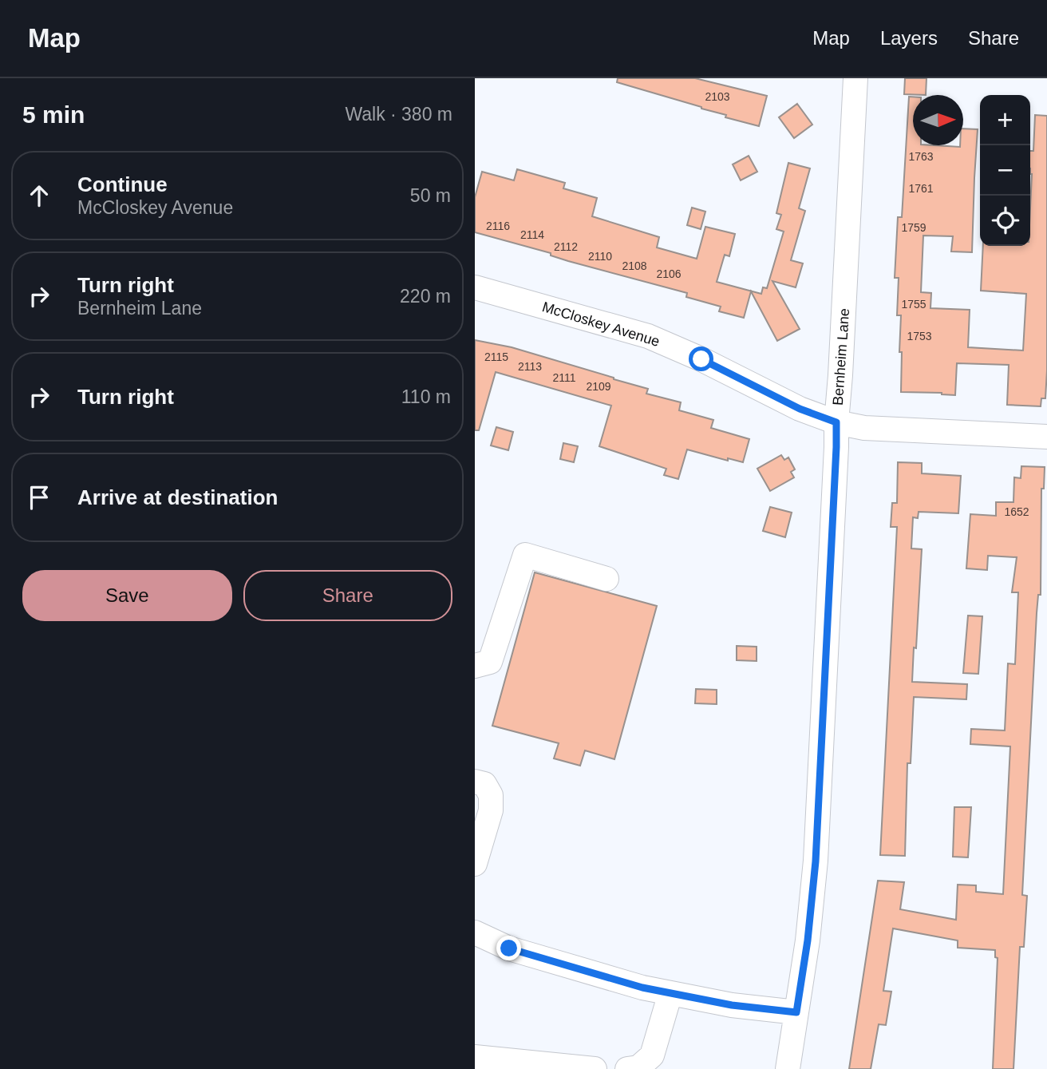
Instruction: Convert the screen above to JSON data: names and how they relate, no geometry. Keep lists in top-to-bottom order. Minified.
{"streets":{"street":["McCloskey Avenue","Bernheim Lane"]},"crossings":[["McCloskey Avenue","Bernheim Lane"]],"house_numbers":["2103","1763","1761","2116","1759","2114","2112","2110","2108","2106","1755","1753","2115","2113","2111","2109","1652"],"north":"right","page":{"header":"Map","nav":["Map","Layers","Share"],"heading":["5 min","Walk · 380 m"],"map_buttons":["+","−"],"list":[["Continue","McCloskey Avenue","50 m"],["Turn right","Bernheim Lane","220 m"],["Turn right","110 m"],"Arrive at destination"],"buttons":["Save","Share"]}}
